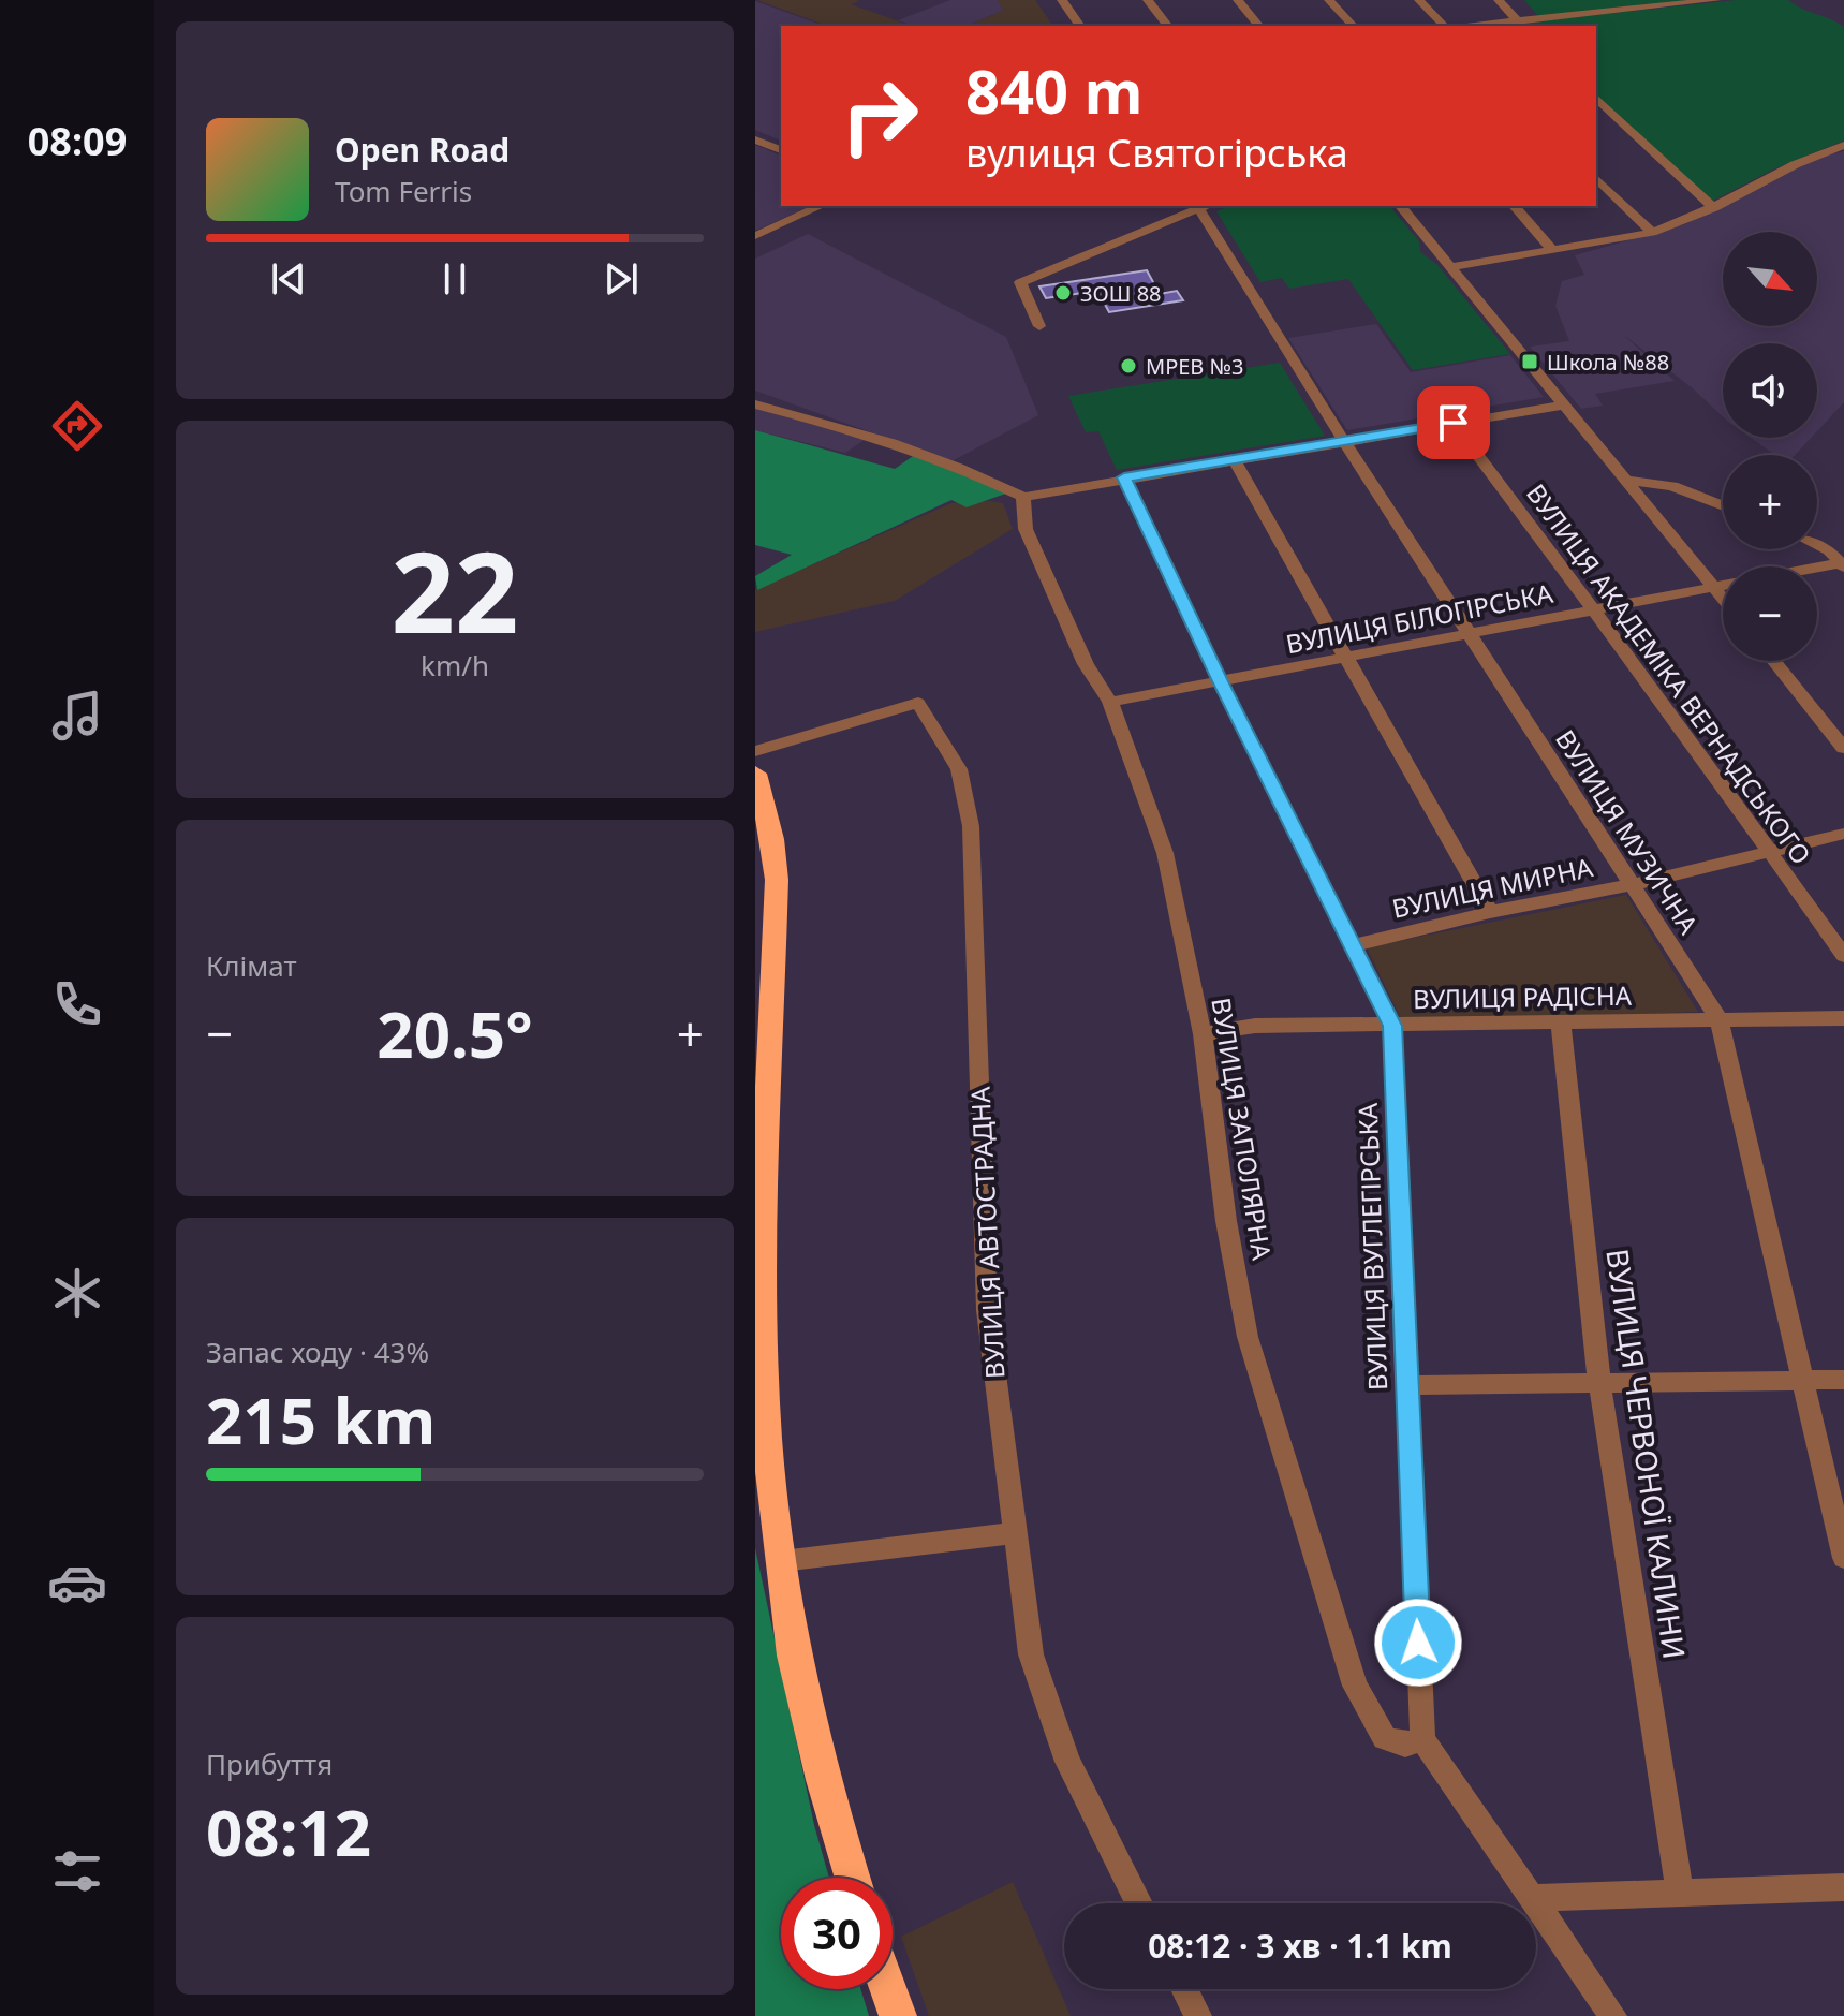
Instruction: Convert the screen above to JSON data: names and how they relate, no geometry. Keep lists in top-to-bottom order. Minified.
{"streets":{"street":["ВУЛИЦЯ БІЛОГІРСЬКА","ВУЛИЦЯ АКАДЕМІКА ВЕРНАДСЬКОГО","ВУЛИЦЯ МУЗИЧНА","ВУЛИЦЯ МИРНА","ВУЛИЦЯ РАДІСНА","ВУЛИЦЯ ЗАПОЛЯРНА","ВУЛИЦЯ АВТОСТРАДНА","ВУЛИЦЯ ВУГЛЕГІРСЬКА","ВУЛИЦЯ ЧЕРВОНОЇ КАЛИНИ"]},"crossings":[["ВУЛИЦЯ БІЛОГІРСЬКА","ВУЛИЦЯ АКАДЕМІКА ВЕРНАДСЬКОГО"],["ВУЛИЦЯ БІЛОГІРСЬКА","ВУЛИЦЯ МУЗИЧНА"],["ВУЛИЦЯ БІЛОГІРСЬКА","ВУЛИЦЯ ЗАПОЛЯРНА"],["ВУЛИЦЯ БІЛОГІРСЬКА","ВУЛИЦЯ ВУГЛЕГІРСЬКА"],["ВУЛИЦЯ АКАДЕМІКА ВЕРНАДСЬКОГО","ВУЛИЦЯ МИРНА"],["ВУЛИЦЯ МУЗИЧНА","ВУЛИЦЯ МИРНА"],["ВУЛИЦЯ МУЗИЧНА","ВУЛИЦЯ РАДІСНА"],["ВУЛИЦЯ МИРНА","ВУЛИЦЯ ВУГЛЕГІРСЬКА"],["ВУЛИЦЯ РАДІСНА","ВУЛИЦЯ ЗАПОЛЯРНА"],["ВУЛИЦЯ РАДІСНА","ВУЛИЦЯ ВУГЛЕГІРСЬКА"],["ВУЛИЦЯ РАДІСНА","ВУЛИЦЯ ЧЕРВОНОЇ КАЛИНИ"],["ВУЛИЦЯ ЗАПОЛЯРНА","ВУЛИЦЯ ВУГЛЕГІРСЬКА"]],"places":{"other":["ЗОШ 88","МРЕВ №3"],"transit":["Школа №88"]},"north":"bottom right","page":{"tabs":"08:09","turn":["840 m","вулиця Святогірська"],"song":["Open Road","Tom Ferris"],"map_buttons":["+","−"],"tile":[["22","km/h"],"Клімат",["Запас ходу · 43%","215 km"],["Прибуття","08:12"]],"heat":["−","20.5°","+"],"limit":"30","trip":"08:12 · 3 хв · 1.1 km"}}
